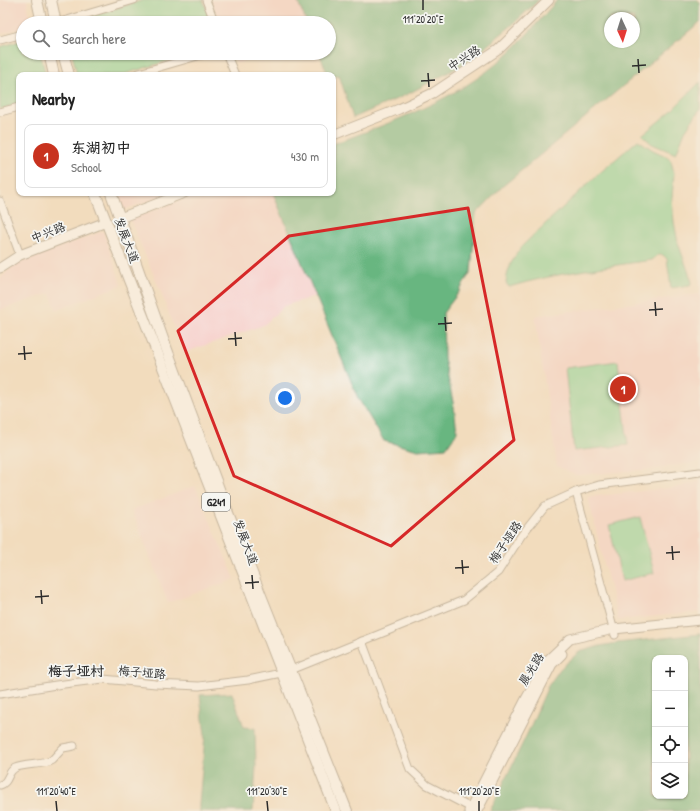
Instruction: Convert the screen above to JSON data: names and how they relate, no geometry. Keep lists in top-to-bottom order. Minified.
{"streets":{"highway":["发展大道","G241"],"main road":["中兴路","晨光路"],"street":["梅子垭路"]},"crossings":[["中兴路","发展大道"],["发展大道","梅子垭路"]],"districts":["梅子垭村"],"north":"bottom","page":{"search":"Search here","heading":"Nearby","list":[{"mark":"1","name":"东湖初中","note":"School","value":"430 m"}],"pins":"1","map_buttons":["+","−"]},"coordinates":["111°20'20\"E","111°20'40\"E","111°20'30\"E"]}
